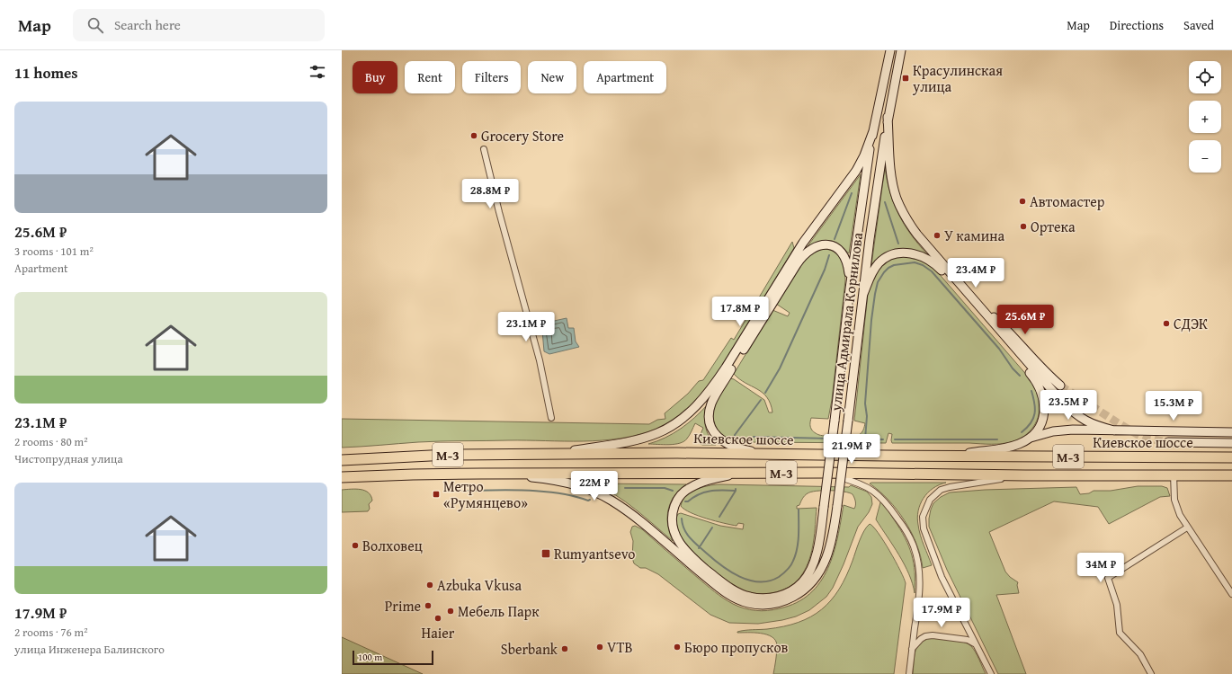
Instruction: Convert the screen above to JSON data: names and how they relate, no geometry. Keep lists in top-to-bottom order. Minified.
{"streets":{"highway":["Киевское шоссе","М-3"],"main road":["улица Адмирала Корнилова"]},"crossings":[["улица Адмирала Корнилова","М-3"]],"places":{"transit":["Красулинская улица","Метро «Румянцево»","Rumyantsevo"],"other":["Grocery Store","Автомастер","Ортека","У камина","СДЭК","Волховец","Azbuka Vkusa","Prime","Мебель Парк","Haier","VTB","Бюро пропусков","Sberbank"]},"scale_bar":"100 m","page":{"header":"Map","search":"Search here","nav":["Map","Directions","Saved"],"heading":"11 homes","map_buttons":["+","−"],"chip":["Buy","Rent","Filters","New","Apartment"],"list":[{"name":"25.6M ₽","note":"3 rooms · 101 m² · Apartment"},{"name":"23.1M ₽","note":"2 rooms · 80 m² · Чистопрудная улица"},{"name":"17.9M ₽","note":"2 rooms · 76 m² · улица Инженера Балинского"}],"price":["28.8M ₽","23.4M ₽","17.8M ₽","25.6M ₽","23.1M ₽","23.5M ₽","15.3M ₽","21.9M ₽","22M ₽","34M ₽","17.9M ₽"],"scale":"100 m"}}
